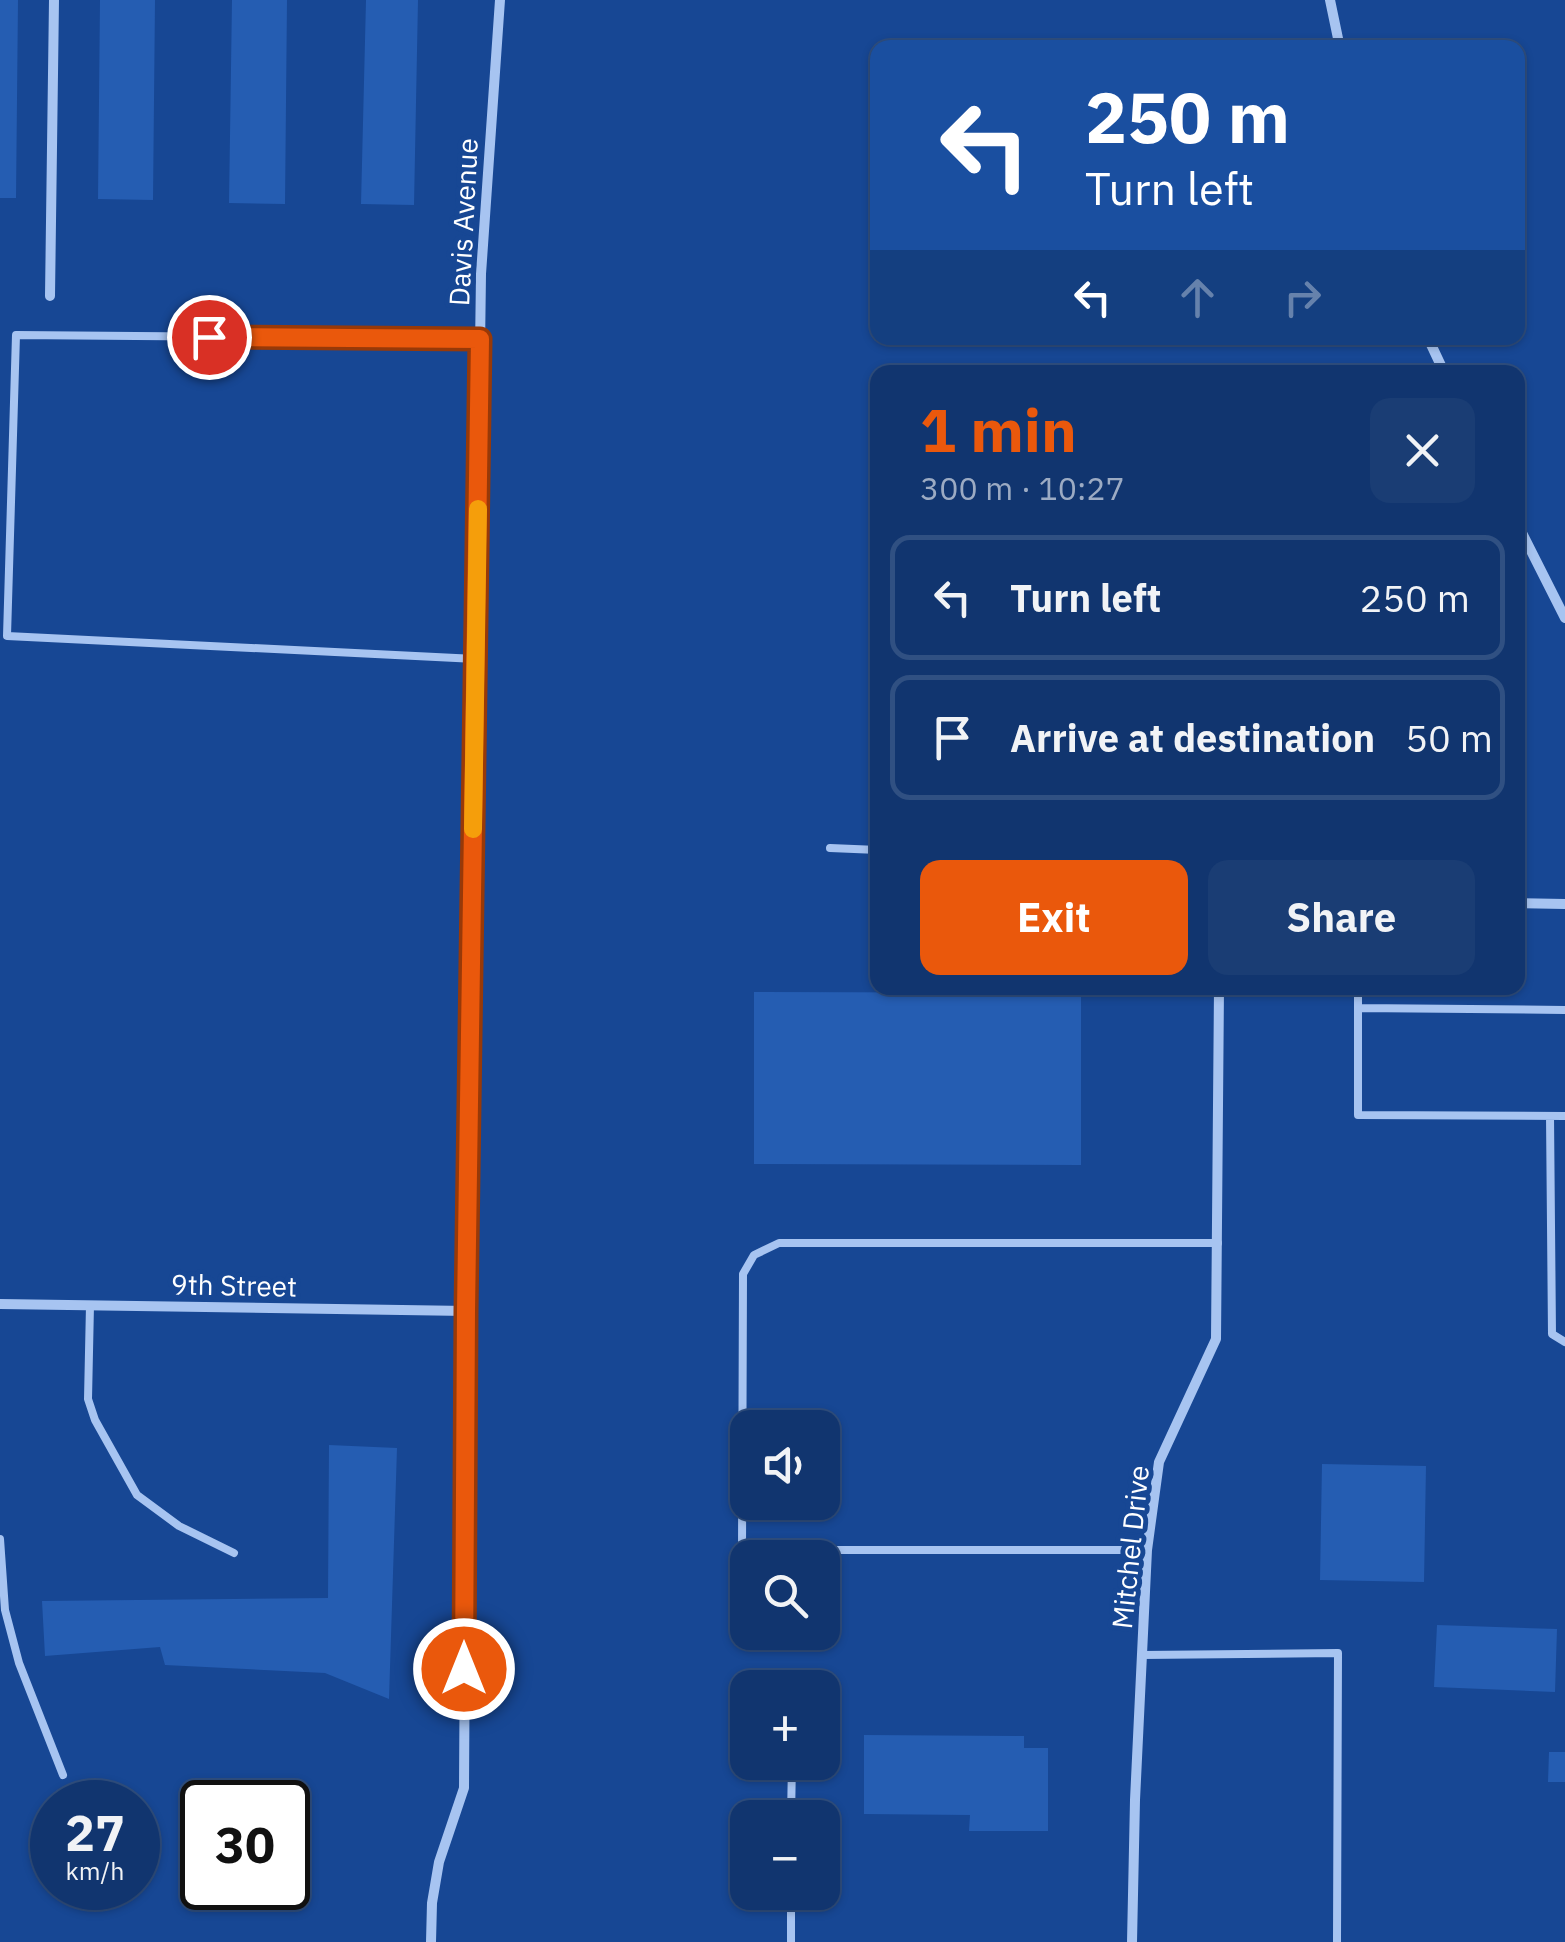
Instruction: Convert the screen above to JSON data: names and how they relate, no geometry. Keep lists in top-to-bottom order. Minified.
{"streets":{"street":["Davis Avenue","9th Street","Mitchel Drive"]},"crossings":[["Davis Avenue","9th Street"]],"page":{"turn":["250 m","Turn left"],"heading":["1 min","300 m · 10:27"],"list":[{"name":"Turn left","value":"250 m"},{"name":"Arrive at destination","value":"50 m"}],"buttons":["Exit","Share"],"map_buttons":["+","−"],"speed":"27 km/h","limit":"30"}}
